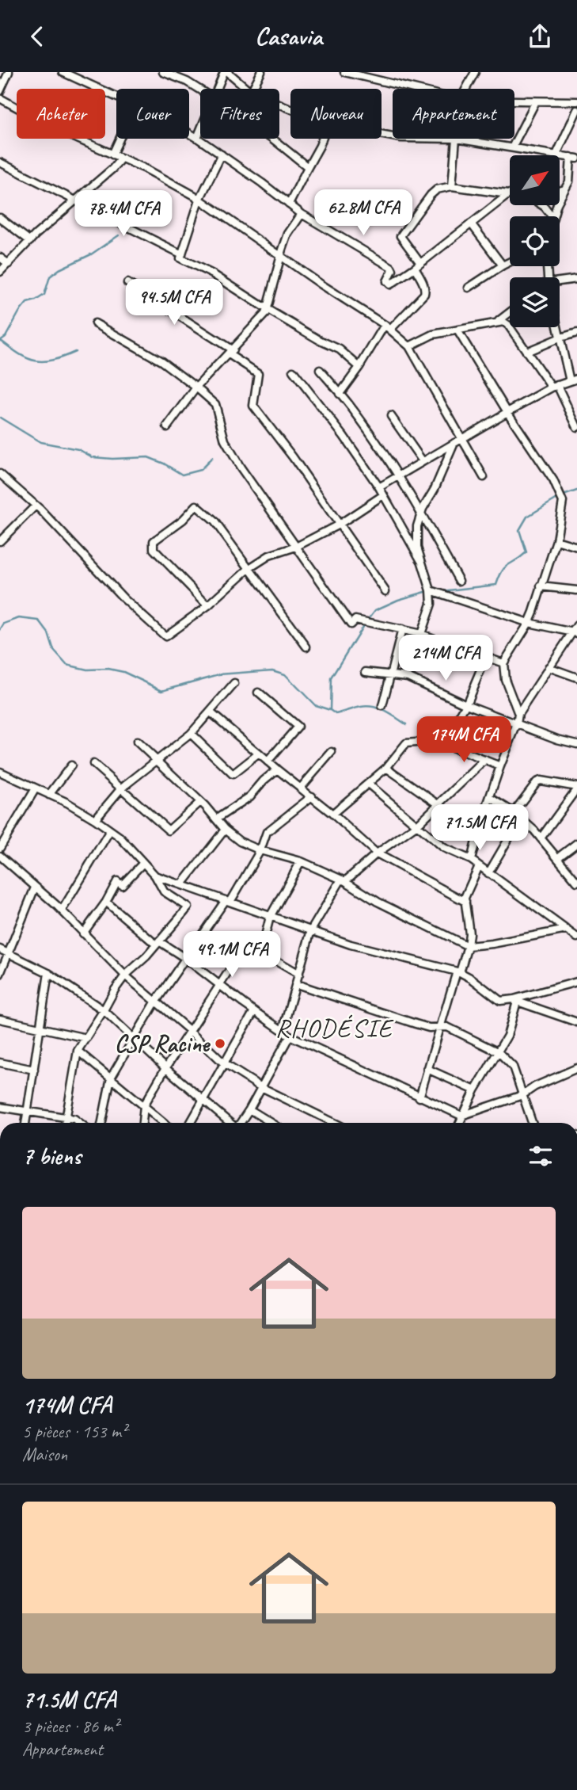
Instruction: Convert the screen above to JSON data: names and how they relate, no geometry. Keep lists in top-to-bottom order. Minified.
{"districts":["RHODÉSIE"],"places":["CSP Racine"],"north":"top right","page":{"header":"Casavia","chip":["Acheter","Louer","Filtres","Nouveau","Appartement"],"price":["62.8M CFA","78.4M CFA","94.5M CFA","214M CFA","174M CFA","71.5M CFA","49.1M CFA"],"heading":"7 biens","list":[{"name":"174M CFA","note":"5 pièces · 153 m² · Maison"},{"name":"71.5M CFA","note":"3 pièces · 86 m² · Appartement"}]}}
